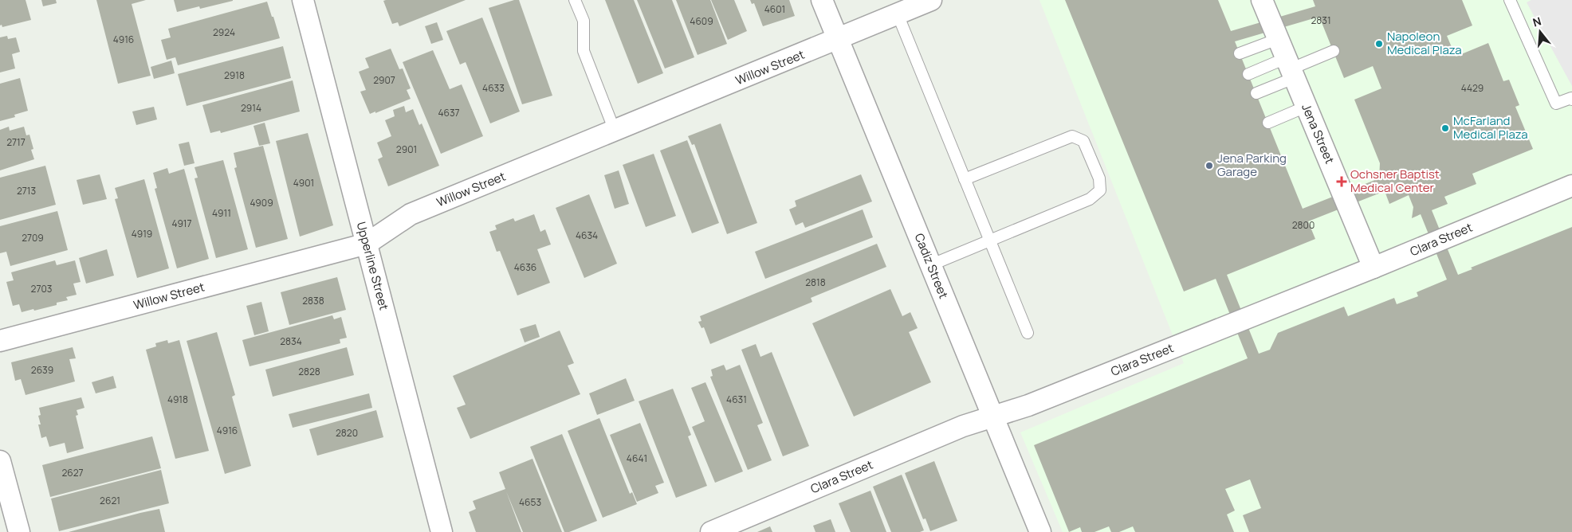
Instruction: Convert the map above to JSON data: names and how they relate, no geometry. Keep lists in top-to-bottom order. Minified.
{"streets":{"street":["Willow Street","Jena Street","Clara Street","Upperline Street","Cadiz Street"]},"crossings":[["Willow Street","Upperline Street"],["Willow Street","Cadiz Street"],["Jena Street","Clara Street"],["Clara Street","Cadiz Street"]],"places":{"other":["Napoleon Medical Plaza","McFarland Medical Plaza","Jena Parking Garage"],"health":["Ochsner Baptist Medical Center"]},"house_numbers":["4601","2831","4609","2924","4916","2918","2907","4633","4429","2914","4637","2717","2901","4901","2713","4909","4911","4917","2800","4919","4634","2709","4636","2818","2703","2838","2834","2639","2828","4918","4631","4916","2820","4641","2627","2621","4653"],"north":"top"}
